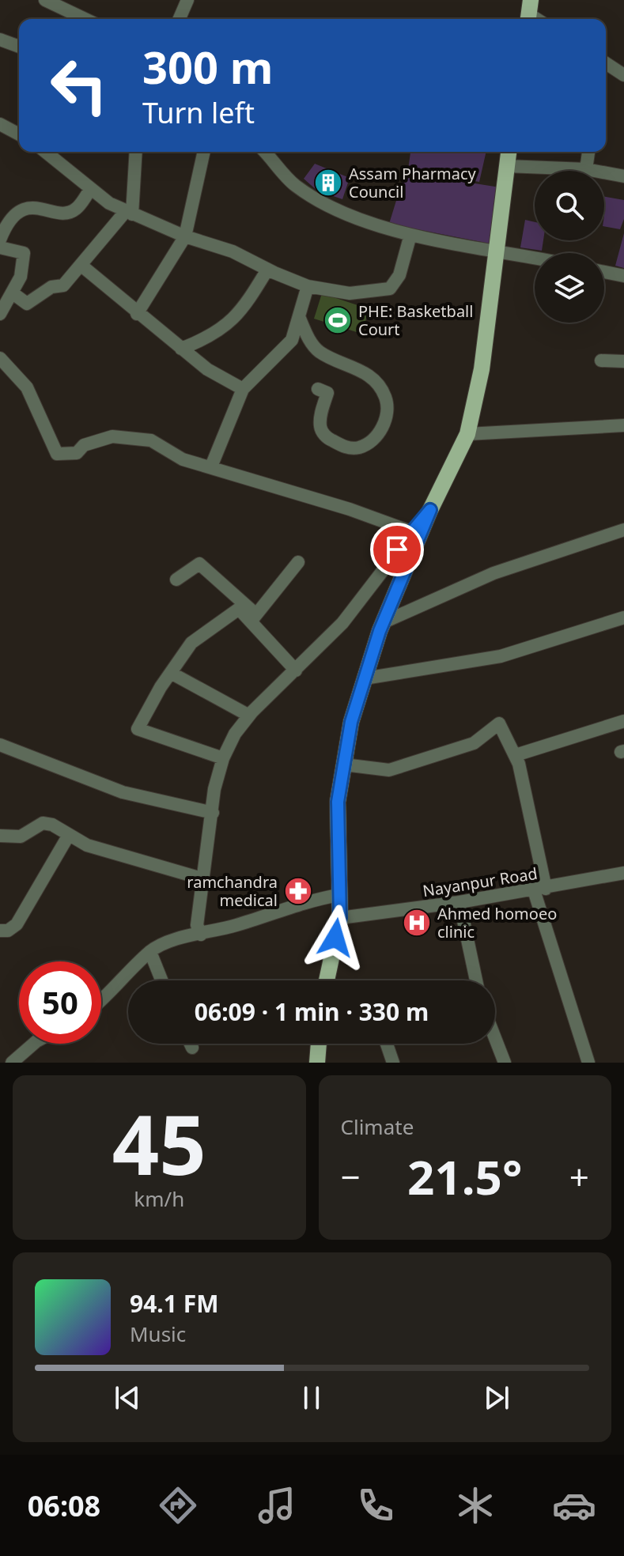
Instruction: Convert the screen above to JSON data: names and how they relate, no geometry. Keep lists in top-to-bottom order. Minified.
{"streets":{"street":["Nayanpur Road"]},"places":{"building":["Assam Pharmacy Council"],"sports":["PHE: Basketball Court"],"pharmacy":["ramchandra medical"],"hospital":["Ahmed homoeo clinic"]},"page":{"turn":["300 m","Turn left"],"limit":"50","trip":"06:09 · 1 min · 330 m","tile":[["45","km/h"],"Climate"],"heat":["−","21.5°","+"],"song":["94.1 FM","Music"],"tabs":"06:08"}}
